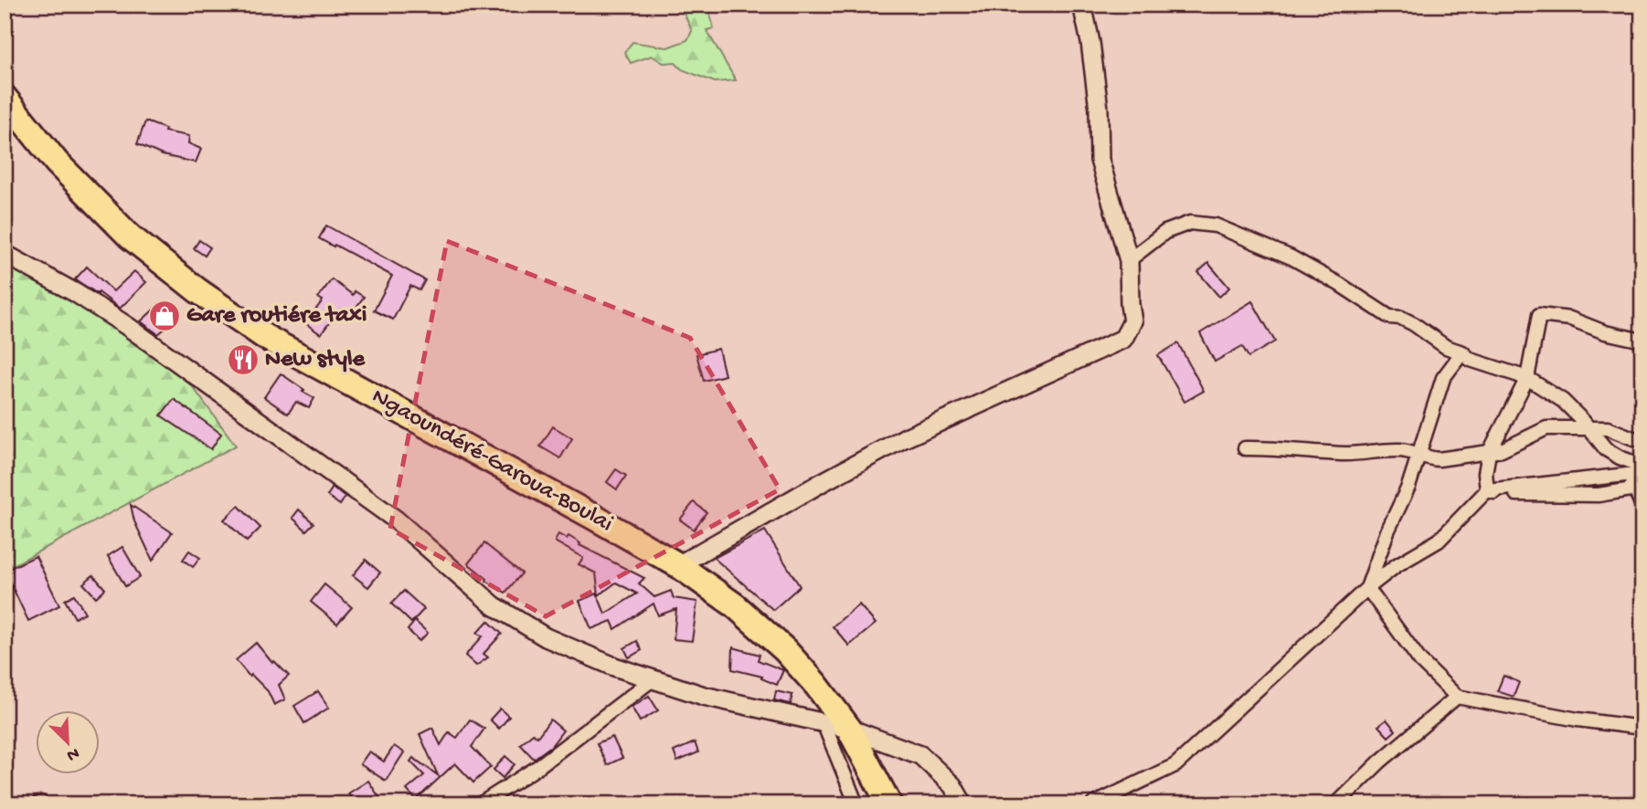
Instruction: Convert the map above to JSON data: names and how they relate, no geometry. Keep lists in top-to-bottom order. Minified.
{"streets":{"highway":["Ngaoundéré-Garoua-Boulai"]},"places":{"shop":["Gare routiére taxi"],"restaurant":["New style"]},"north":"bottom right"}
